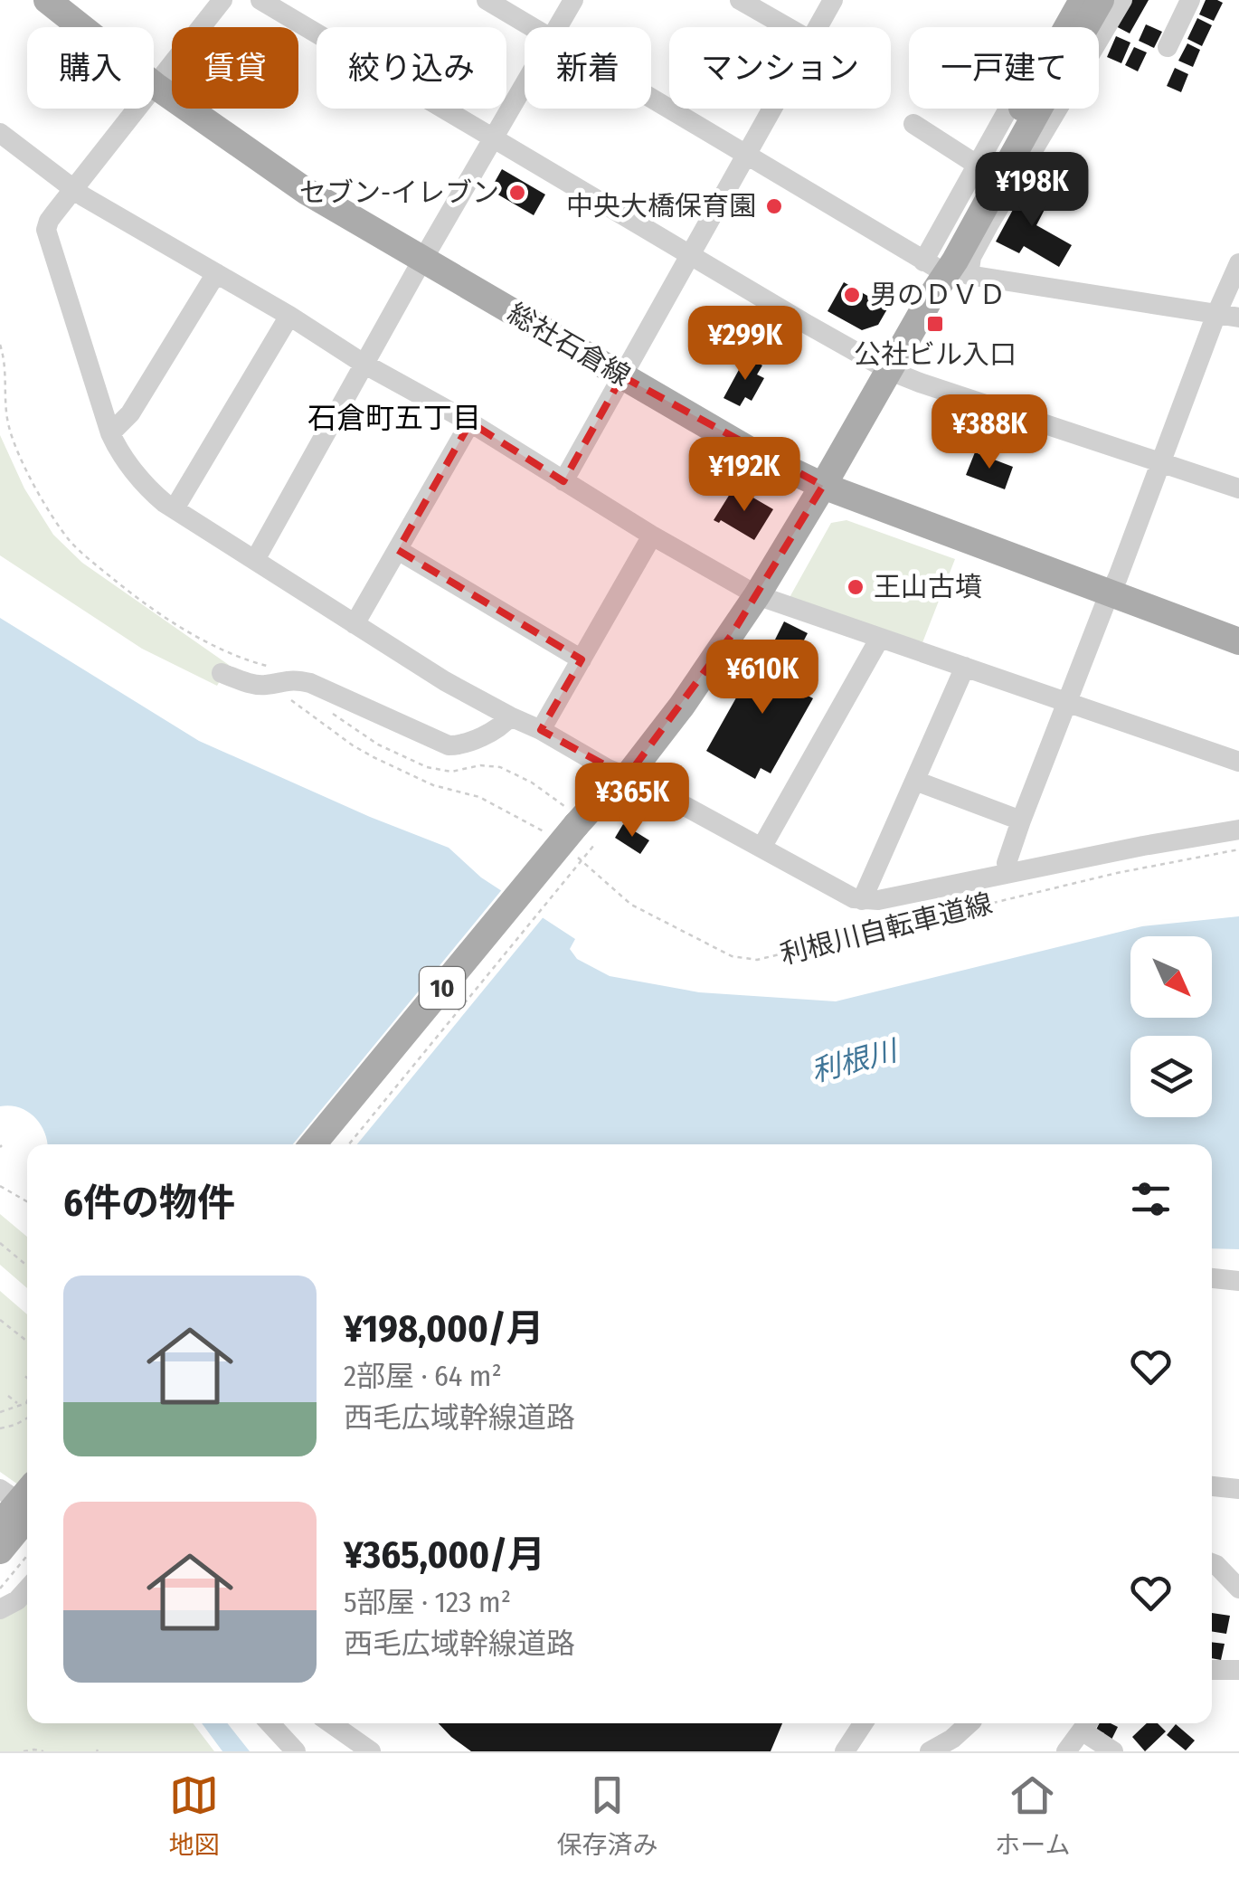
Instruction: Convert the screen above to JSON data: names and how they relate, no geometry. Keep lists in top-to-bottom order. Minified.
{"streets":{"main road":["総社石倉線","10"],"path":["利根川自転車道線"]},"crossings":[["総社石倉線","10"],["利根川自転車道線","10"]],"districts":["石倉町五丁目"],"water":["利根川"],"places":{"other":["セブン-イレブン","中央大橋保育園","男のＤＶＤ","王山古墳"],"transit":["公社ビル入口"]},"north":"bottom right","page":{"chip":["購入","賃貸","絞り込み","新着","マンション","一戸建て"],"price":["¥198K","¥299K","¥388K","¥192K","¥610K","¥365K"],"heading":"6件の物件","list":[{"name":"¥198,000/月","note":"2部屋 · 64 m² · 西毛広域幹線道路"},{"name":"¥365,000/月","note":"5部屋 · 123 m² · 西毛広域幹線道路"}],"tabs":["地図","保存済み","ホーム"]}}
